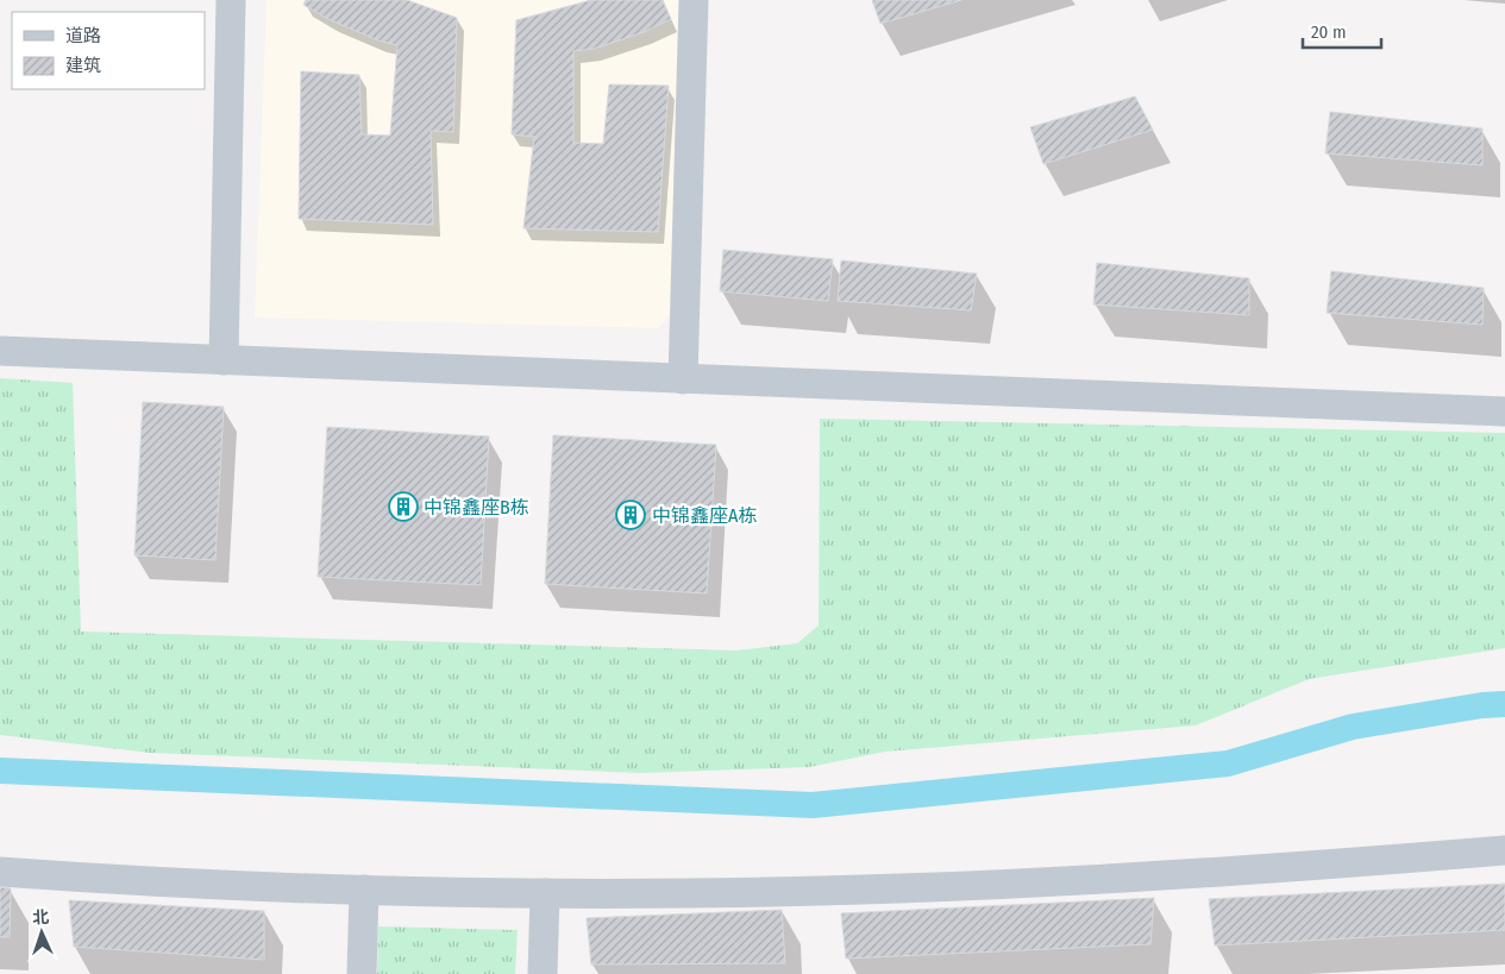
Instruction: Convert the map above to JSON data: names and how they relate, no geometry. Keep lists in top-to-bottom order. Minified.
{"places":{"building":["中锦鑫座B栋","中锦鑫座A栋"]},"legend":["道路","建筑"],"scale_bar":"20 m","north":"top"}
